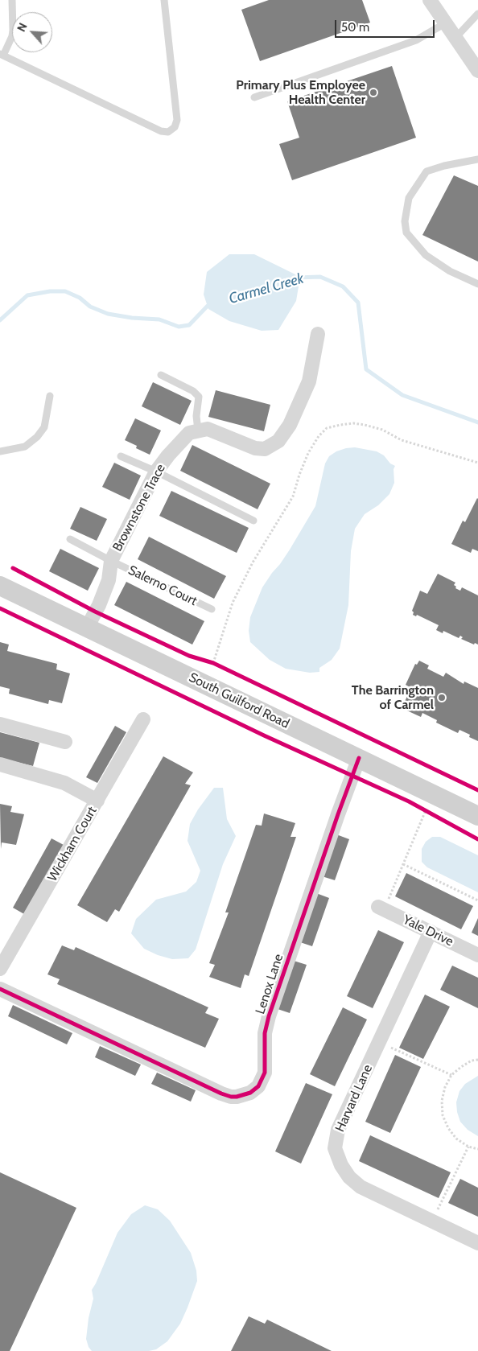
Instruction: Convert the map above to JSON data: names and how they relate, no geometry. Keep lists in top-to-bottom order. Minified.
{"streets":{"main road":["South Guilford Road"],"street":["Brownstone Trace","Wickham Court","Yale Drive","Lenox Lane","Harvard Lane"],"lane":["Salerno Court"]},"crossings":[["Brownstone Trace","Salerno Court"],["Brownstone Trace","South Guilford Road"],["South Guilford Road","Lenox Lane"],["Yale Drive","Harvard Lane"]],"water":["Carmel Creek"],"places":["Primary Plus Employee Health Center","The Barrington of Carmel"],"scale_bar":"50 m","north":"top left"}
